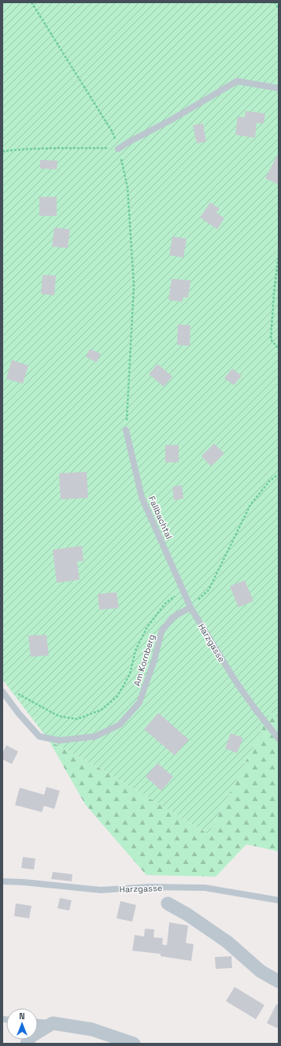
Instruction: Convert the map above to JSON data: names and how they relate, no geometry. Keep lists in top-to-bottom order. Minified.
{"streets":{"street":["Harzgasse"],"lane":["Fallbachtal","Am Kornberg"]},"crossings":[["Fallbachtal","Harzgasse"],["Fallbachtal","Am Kornberg"],["Harzgasse","Am Kornberg"]],"north":"top"}
